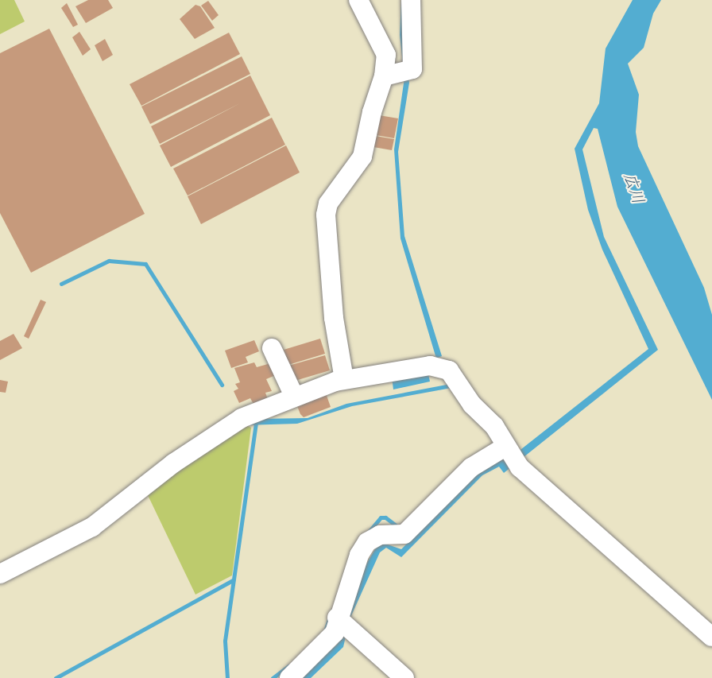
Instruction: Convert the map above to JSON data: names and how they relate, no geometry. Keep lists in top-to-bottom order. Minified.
{"water":["広川"]}
